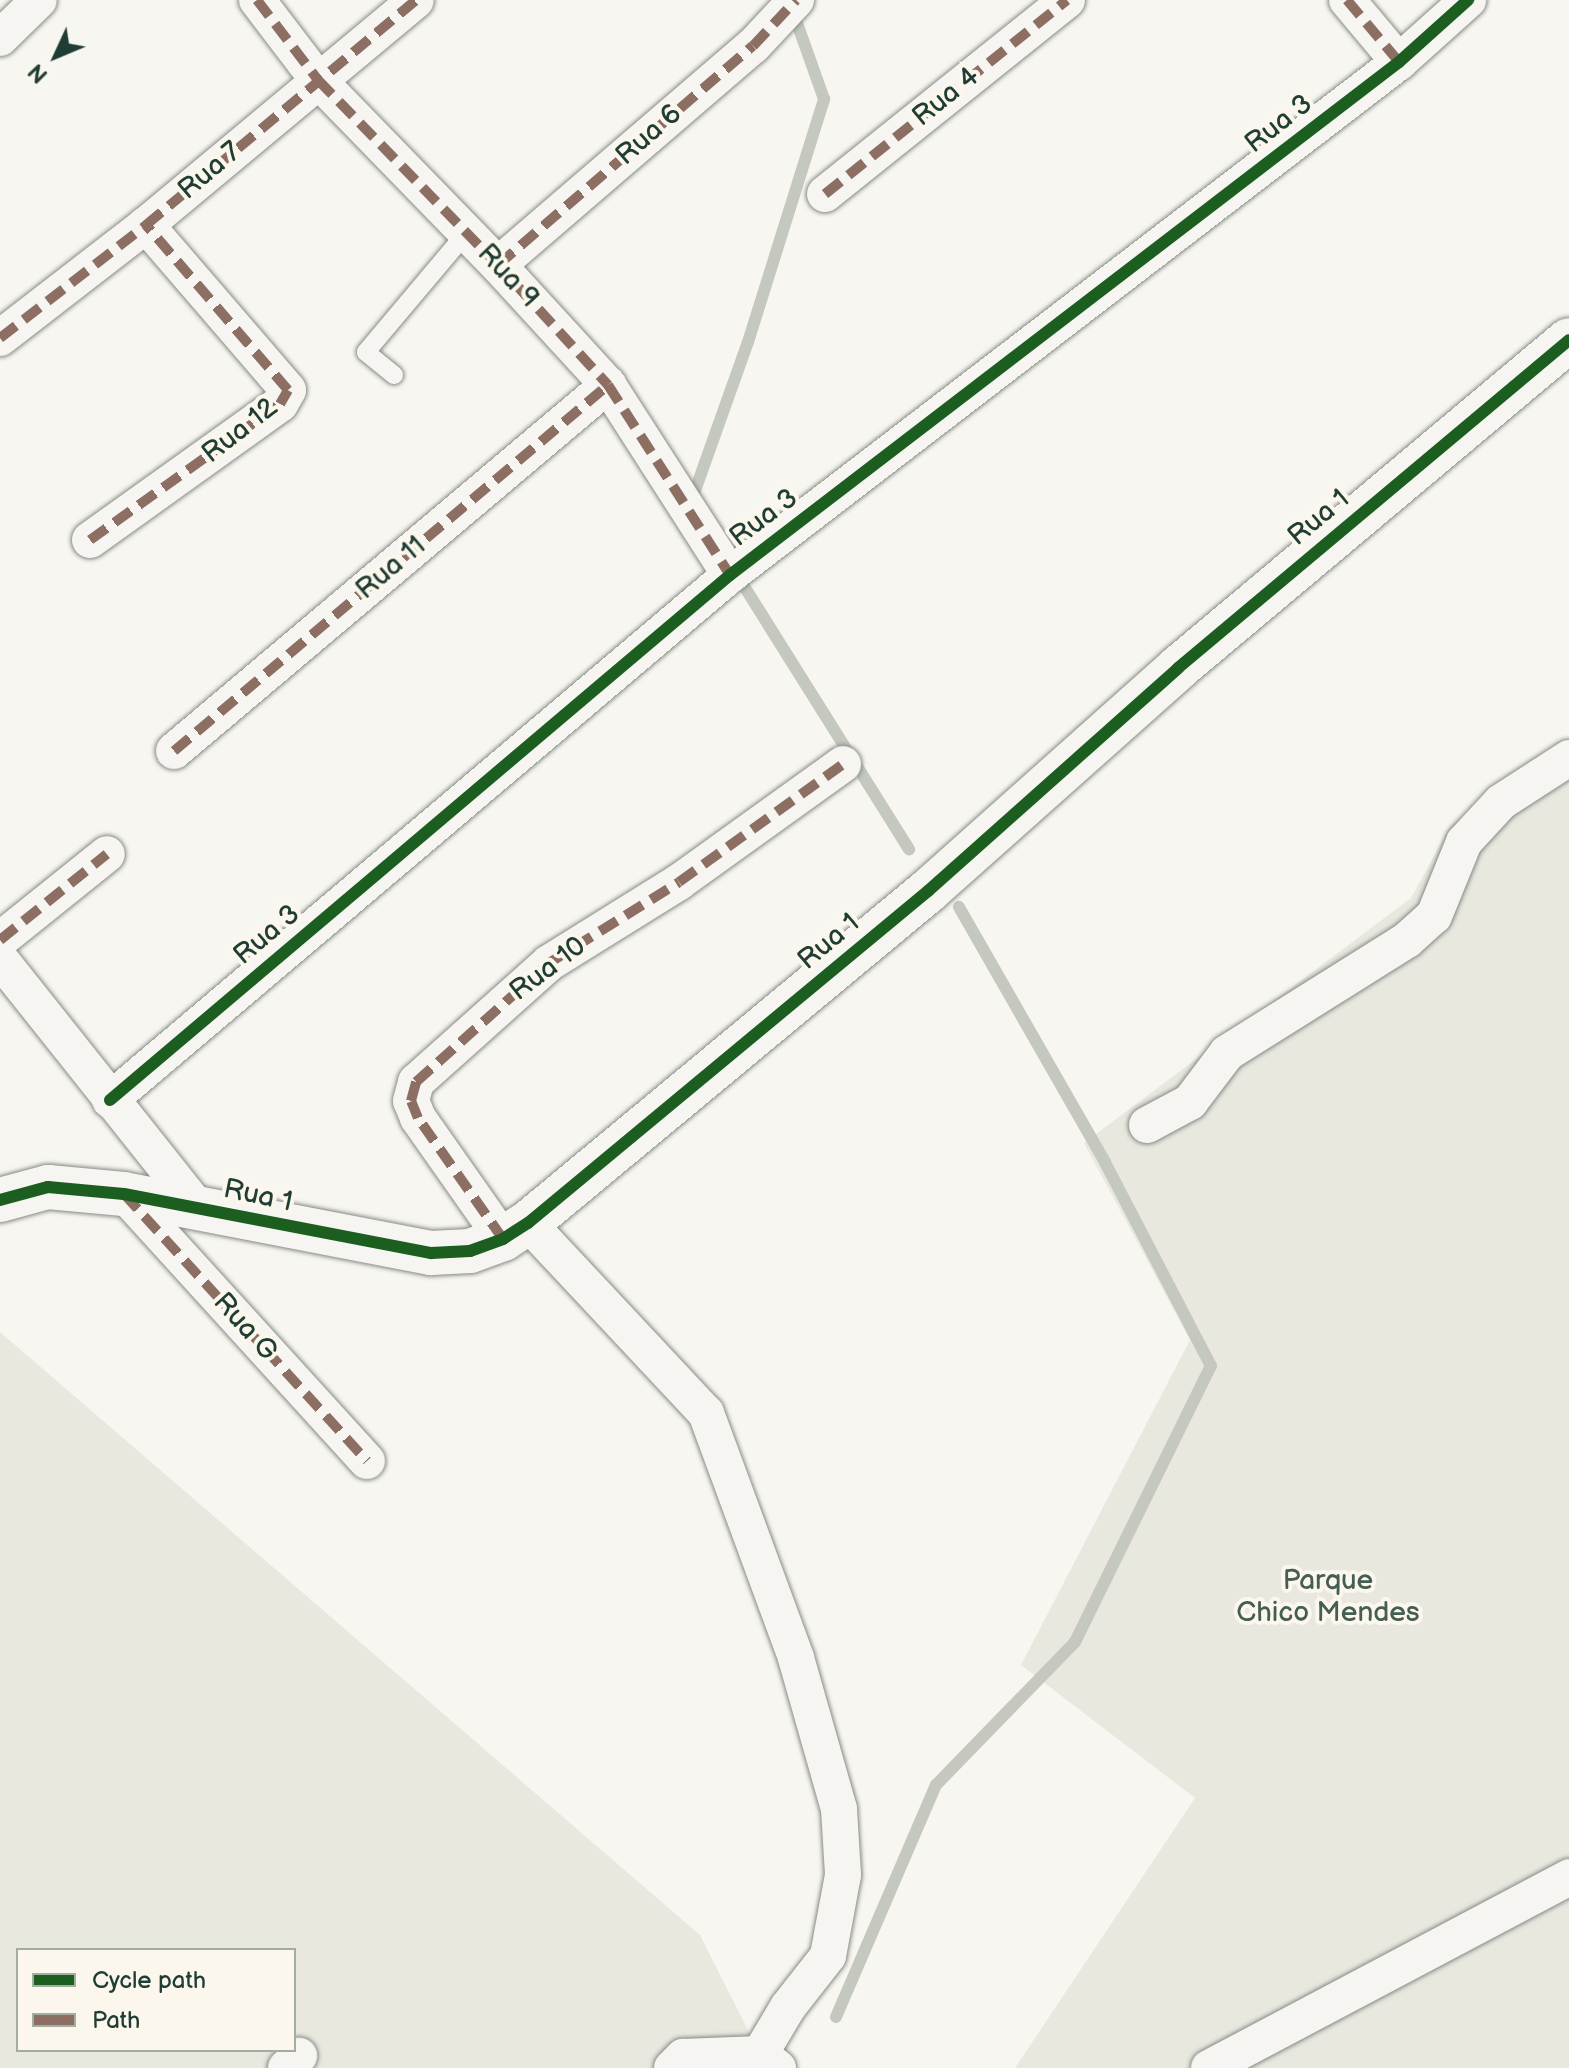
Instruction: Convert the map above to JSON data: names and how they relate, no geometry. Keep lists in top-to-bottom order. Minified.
{"streets":{"street":["Rua 4","Rua 3","Rua 6","Rua 7","Rua 9","Rua 12","Rua 1","Rua 11","Rua 10","Rua G"]},"crossings":[["Rua 3","Rua 9"],["Rua 6","Rua 9"],["Rua 7","Rua 9"],["Rua 7","Rua 12"],["Rua 9","Rua 11"],["Rua 1","Rua 10"],["Rua 1","Rua G"]],"parks":["Parque Chico Mendes"],"legend":["Cycle path","Path"],"north":"bottom left"}
